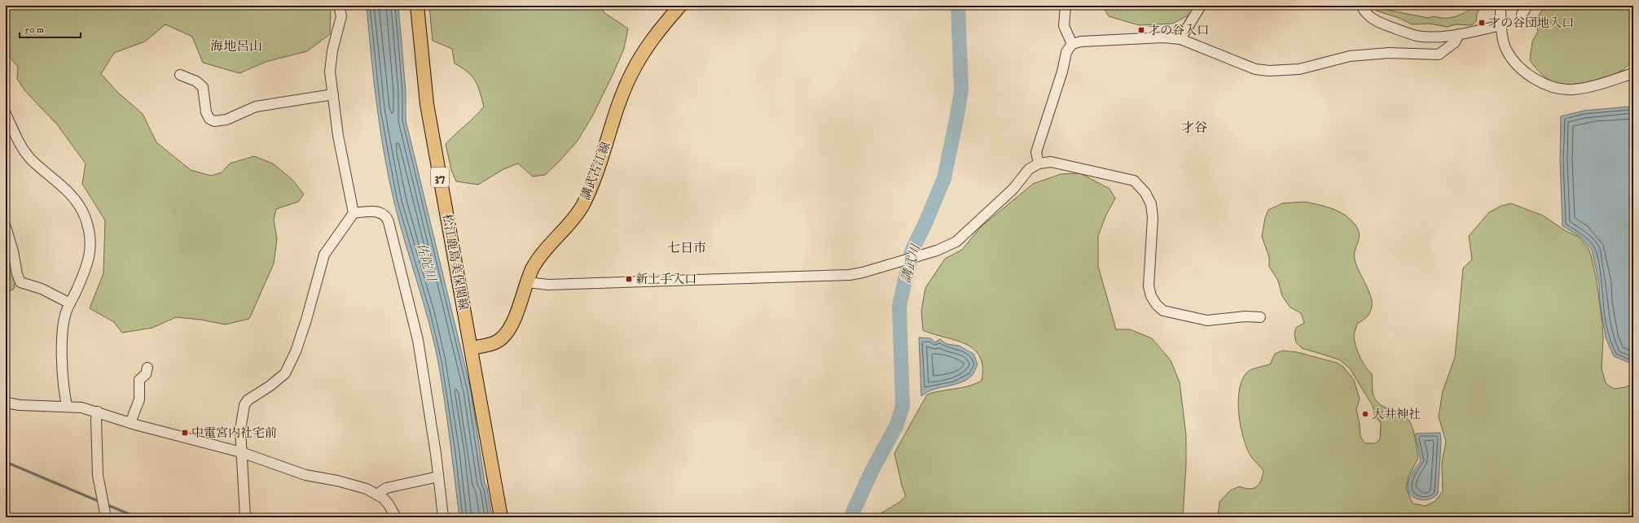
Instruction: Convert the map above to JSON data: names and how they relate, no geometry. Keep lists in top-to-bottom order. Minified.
{"streets":{"main road":["講武古江線","37","松江鹿島美保関線"]},"crossings":[["講武古江線","松江鹿島美保関線"]],"districts":["海地呂山","才谷","七日市"],"water":["佐陀川","講武川"],"places":{"transit":["才の谷団地入口","才の谷入口","新土手入口","中電宮内社宅前"],"other":["大井神社"]},"scale_bar":"50 m"}
